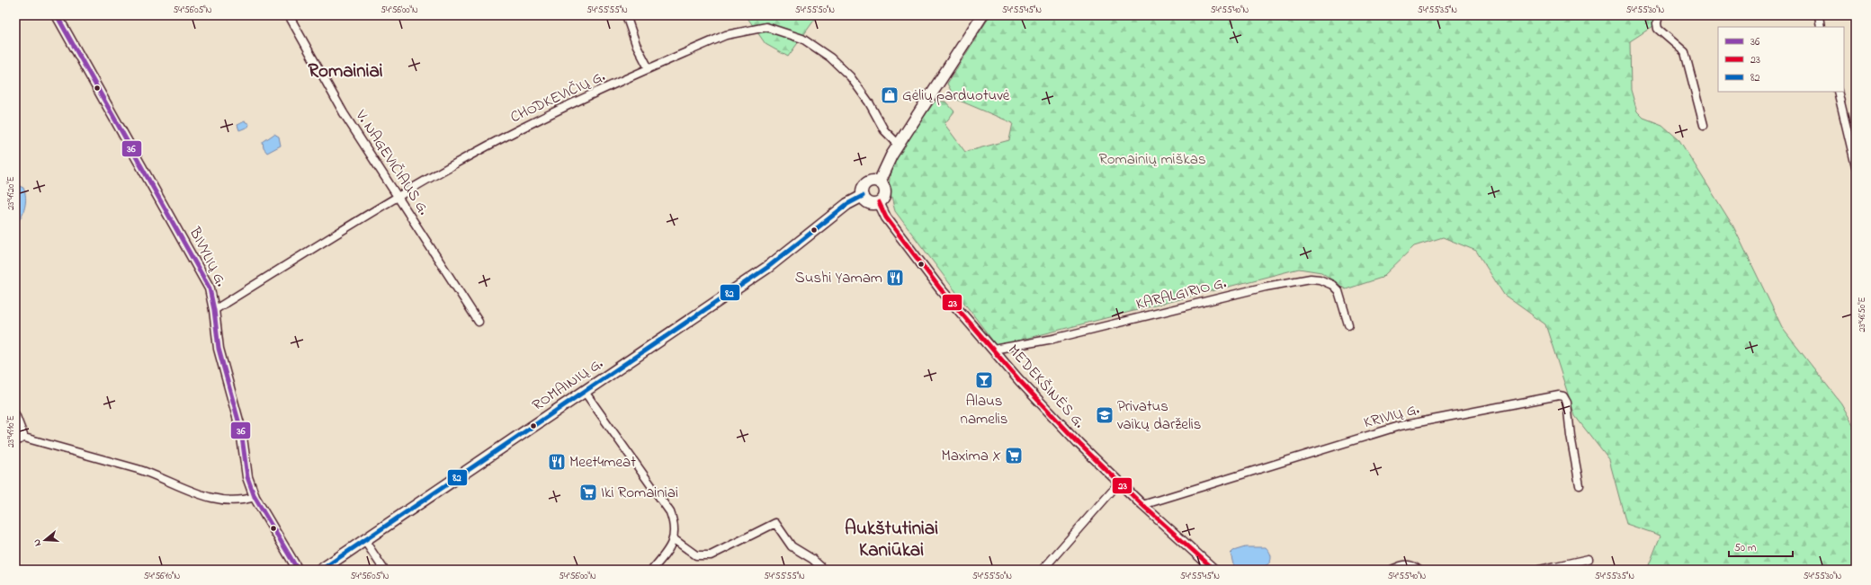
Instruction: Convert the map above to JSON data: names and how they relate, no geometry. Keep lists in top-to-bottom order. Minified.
{"streets":{"main road":["ROMAINIŲ G."],"street":["CHODKEVIČIŲ G.","V. NAGEVIČIAUS G.","BIVYLIŲ G.","KARALGIRIO G.","MEDEKŠINĖS G.","KRIVIŲ G."]},"crossings":[["CHODKEVIČIŲ G.","V. NAGEVIČIAUS G."],["CHODKEVIČIŲ G.","BIVYLIŲ G."],["KARALGIRIO G.","MEDEKŠINĖS G."],["ROMAINIŲ G.","MEDEKŠINĖS G."],["MEDEKŠINĖS G.","KRIVIŲ G."]],"districts":["Romainiai","Aukštutiniai Kaniūkai"],"parks":["Romainių miškas"],"places":{"shop":["Gėlių parduotuvė"],"restaurant":["Sushi Yamam","Meet4meat"],"bar":["Alaus namelis"],"school or university":["Privatus vaikų darželis"],"supermarket":["Maxima X","Iki Romainiai"]},"lines":["transit line 36","transit line 82","transit line 23"],"legend":["36","23","82"],"scale_bar":"50 m","north":"left","coordinates":["54°56'05\"N","54°56'00\"N","54°55'55\"N","54°55'50\"N","54°55'45\"N","54°55'40\"N","54°55'35\"N","54°55'30\"N","23°49'20\"E","23°48'50\"E","23°49'10\"E","54°56'10\"N"]}
